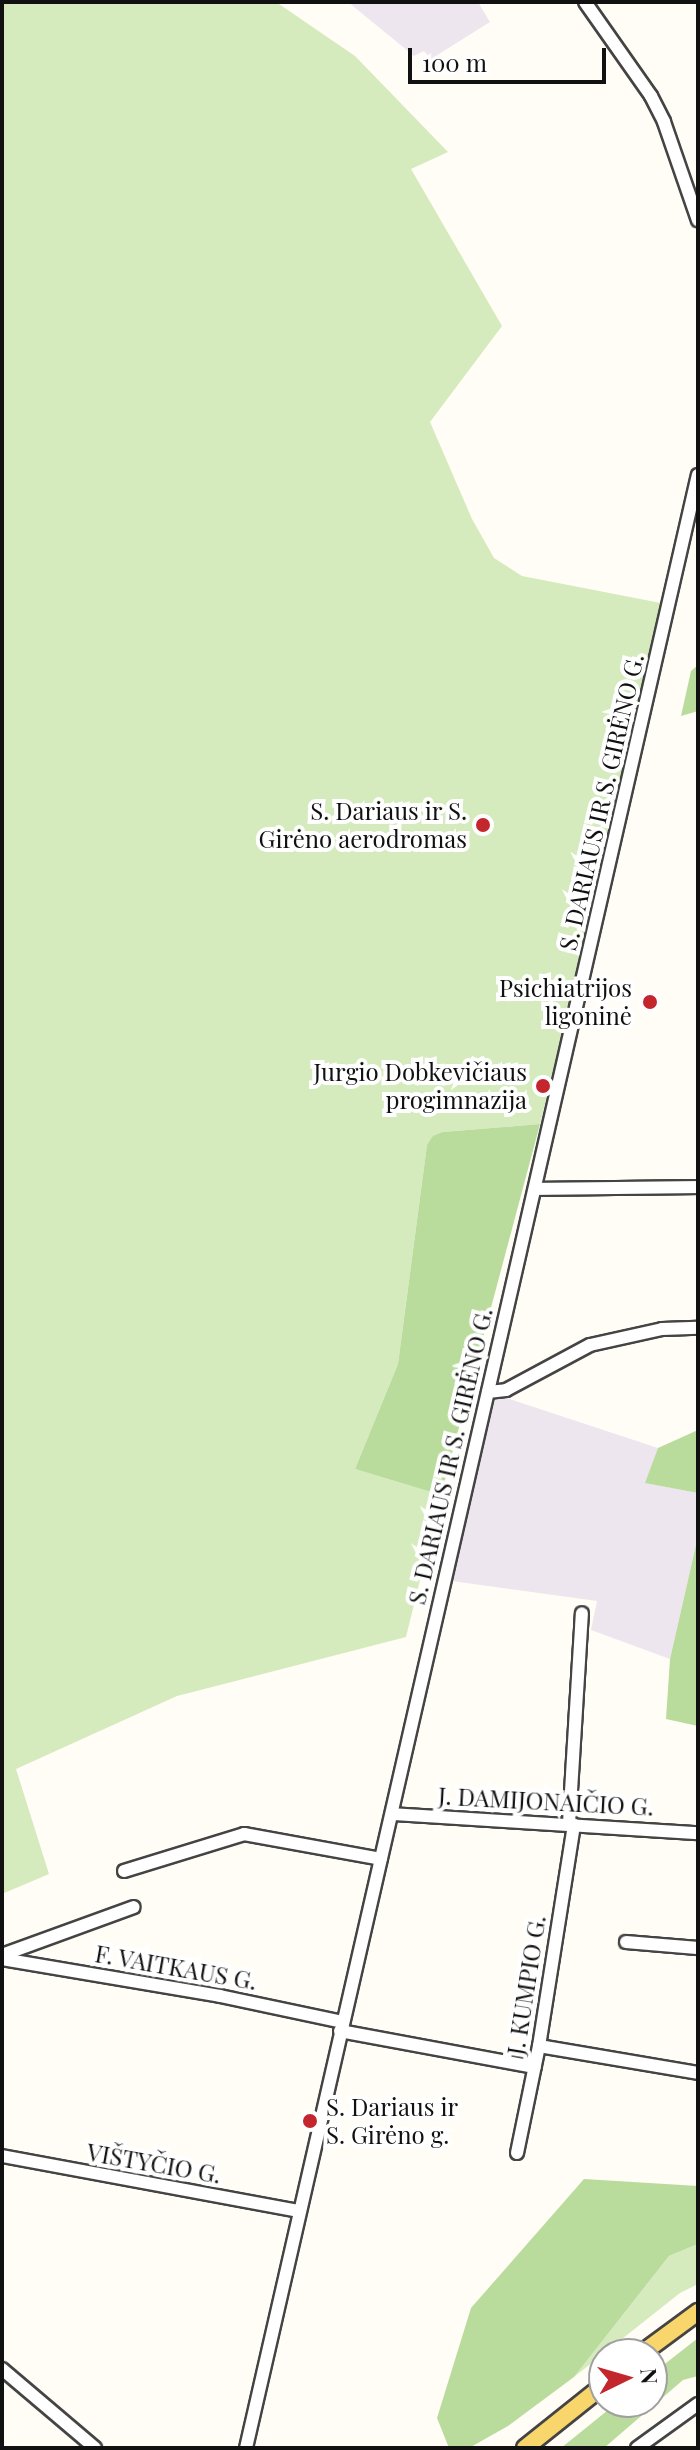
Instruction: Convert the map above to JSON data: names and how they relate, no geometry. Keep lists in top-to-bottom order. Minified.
{"streets":{"street":["S. DARIAUS IR S. GIRĖNO G.","J. DAMIJONAIČIO G.","F. VAITKAUS G.","J. KUMPIO G.","VIŠTYČIO G."]},"crossings":[["S. DARIAUS IR S. GIRĖNO G.","J. DAMIJONAIČIO G."],["S. DARIAUS IR S. GIRĖNO G.","F. VAITKAUS G."],["S. DARIAUS IR S. GIRĖNO G.","VIŠTYČIO G."],["J. DAMIJONAIČIO G.","J. KUMPIO G."],["F. VAITKAUS G.","J. KUMPIO G."]],"places":["S. Dariaus ir S. Girėno aerodromas","Psichiatrijos ligoninė","Jurgio Dobkevičiaus progimnazija","S. Dariaus ir S. Girėno g."],"scale_bar":"100 m","north":"right"}
